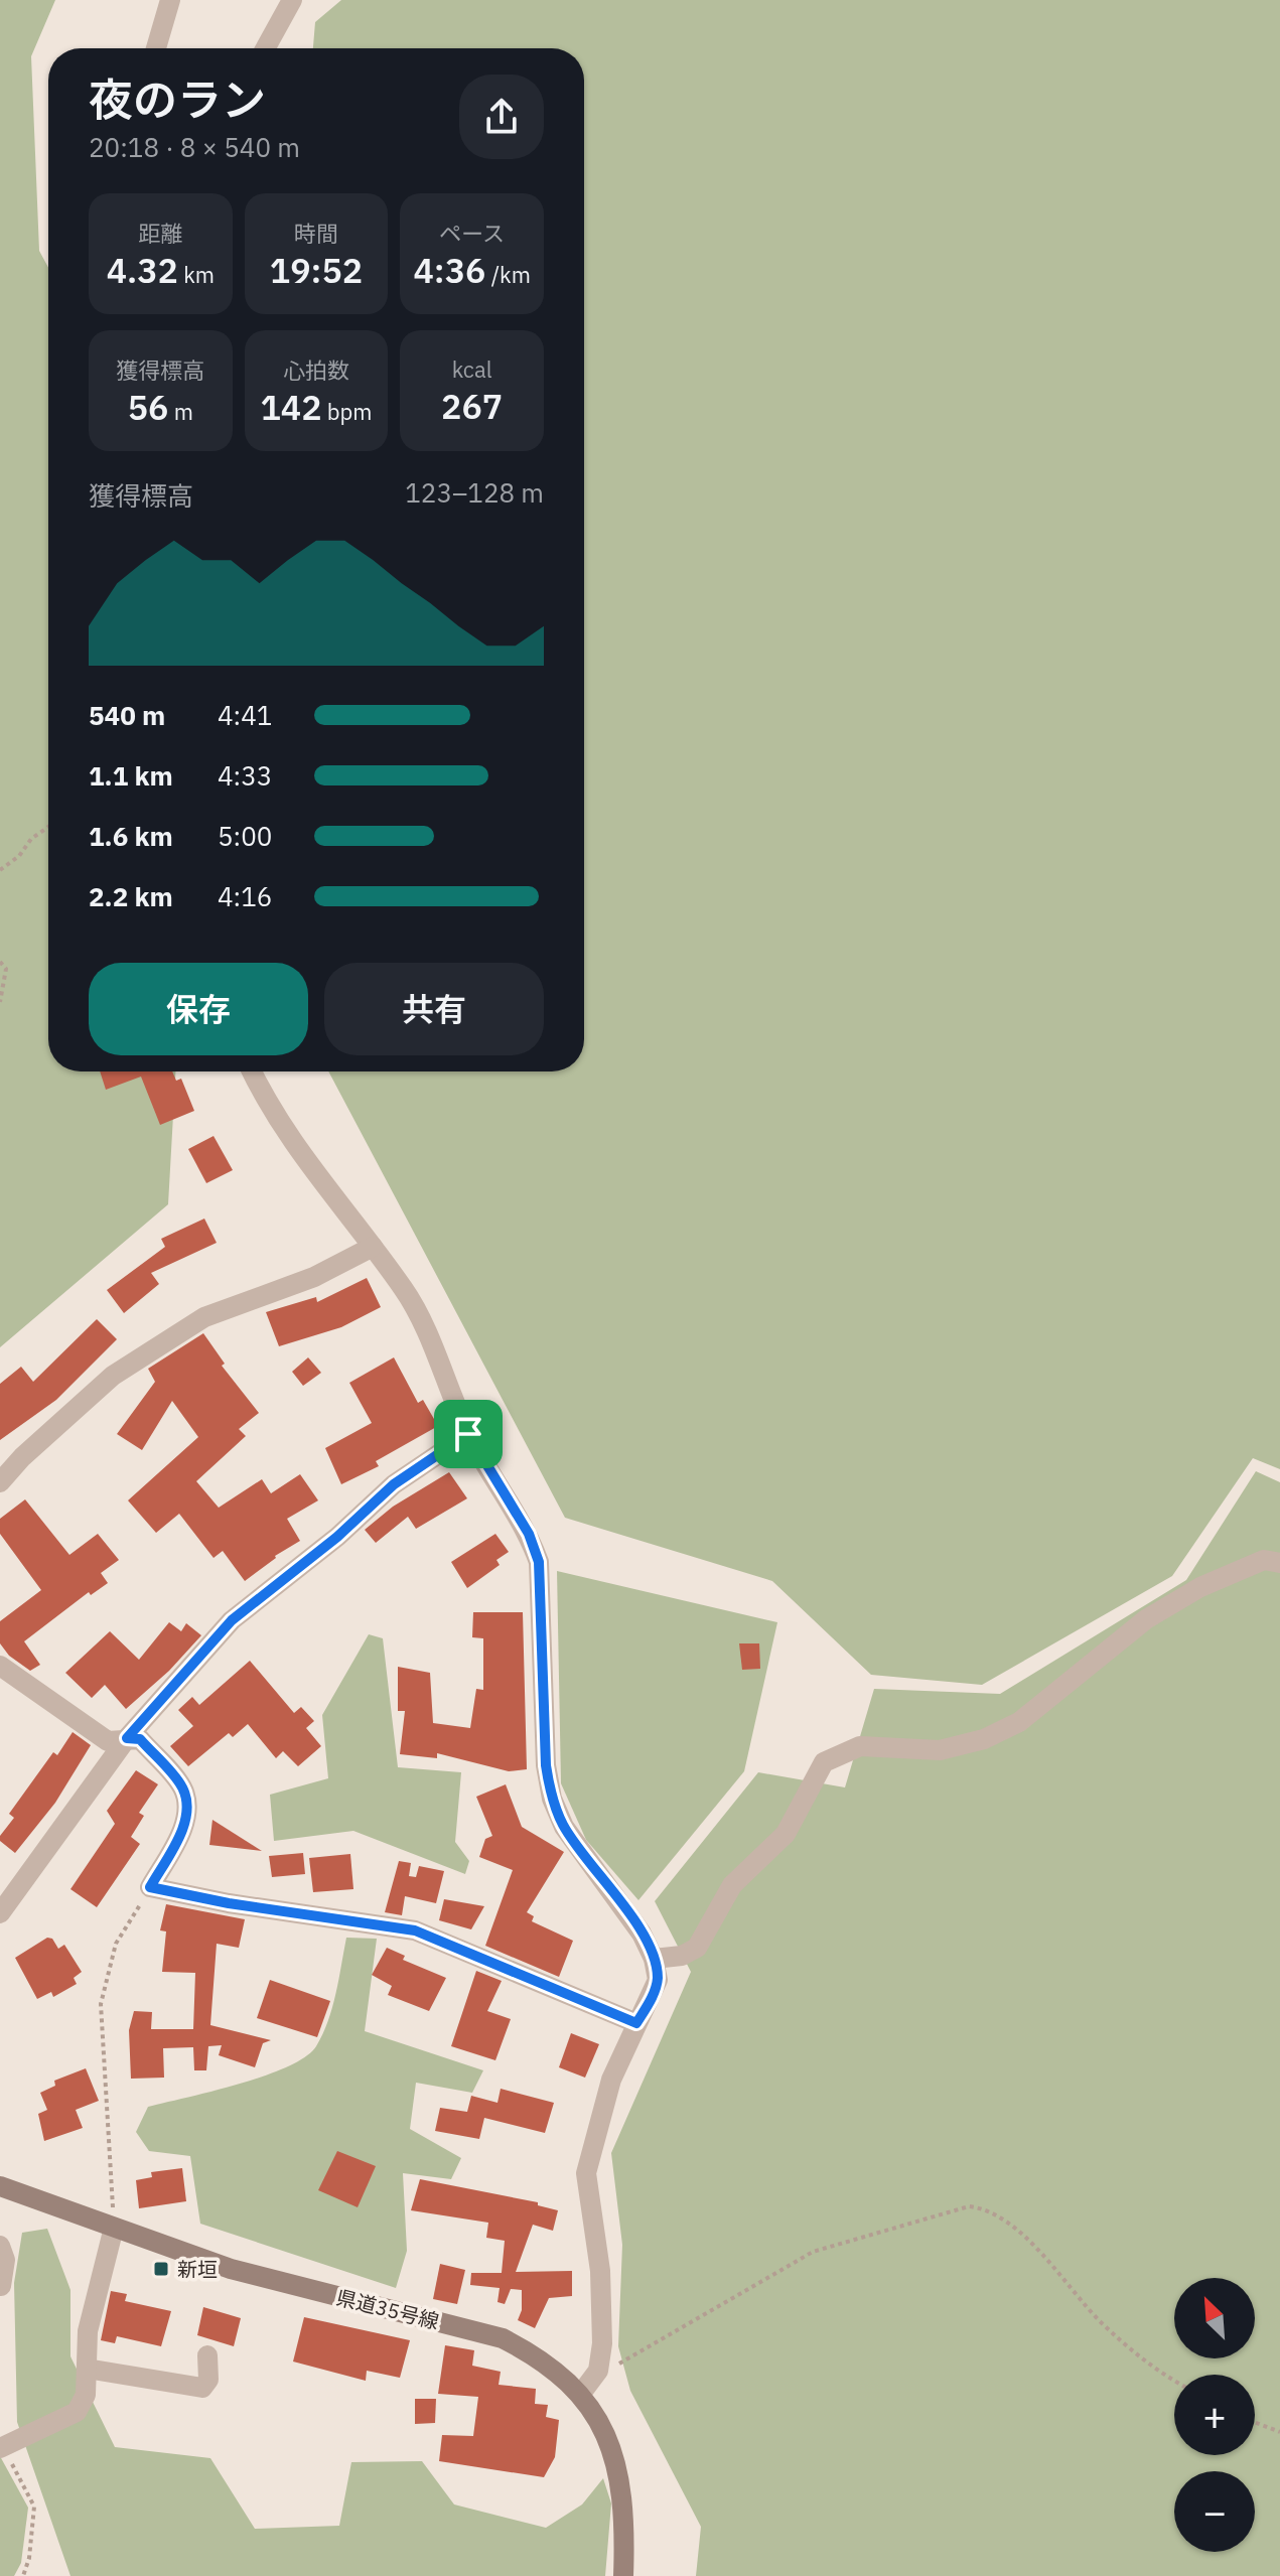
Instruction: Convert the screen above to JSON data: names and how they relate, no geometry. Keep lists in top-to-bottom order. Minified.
{"streets":{"main road":["県道35号線"]},"places":{"transit":["新垣"]},"north":"top left","page":{"heading":["夜のラン","20:18 · 8 × 540 m"],"stats":[["距離","4.32 km"],["時間","19:52"],["ペース","4:36 /km"],["獲得標高","56 m"],["心拍数","142 bpm"],["kcal","267"]],"chart":["獲得標高","123–128 m"],"list":[{"name":"540 m","note":"4:41"},{"name":"1.1 km","note":"4:33"},{"name":"1.6 km","note":"5:00"},{"name":"2.2 km","note":"4:16"}],"buttons":["保存","共有"],"map_buttons":["+","−"]}}
